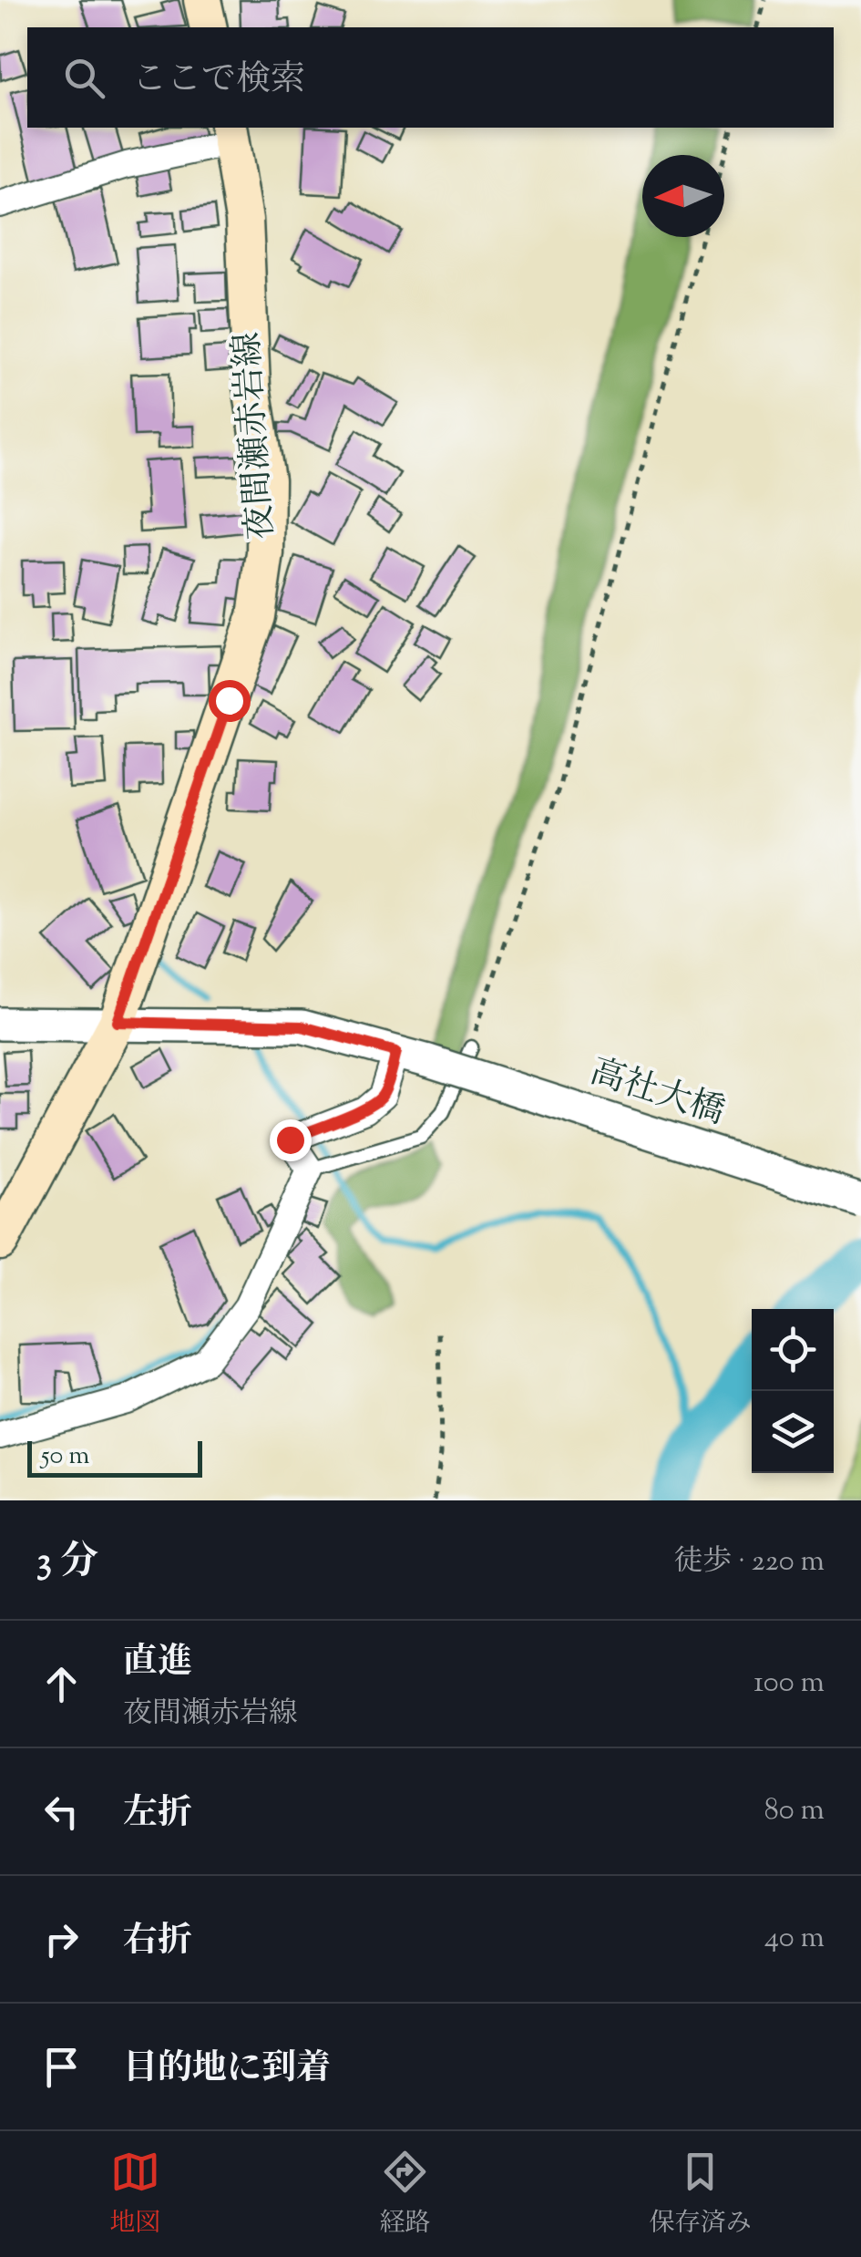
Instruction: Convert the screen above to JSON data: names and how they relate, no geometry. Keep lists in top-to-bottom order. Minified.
{"streets":{"main road":["夜間瀬赤岩線"],"street":["高社大橋"]},"crossings":[["夜間瀬赤岩線","高社大橋"]],"scale_bar":"50 m","north":"left","page":{"search":"ここで検索","scale":"50 m","heading":["3 分","徒歩 · 220 m"],"list":[["直進","夜間瀬赤岩線","100 m"],["左折","80 m"],["右折","40 m"],"目的地に到着"],"nav":["地図","経路","保存済み"]}}
